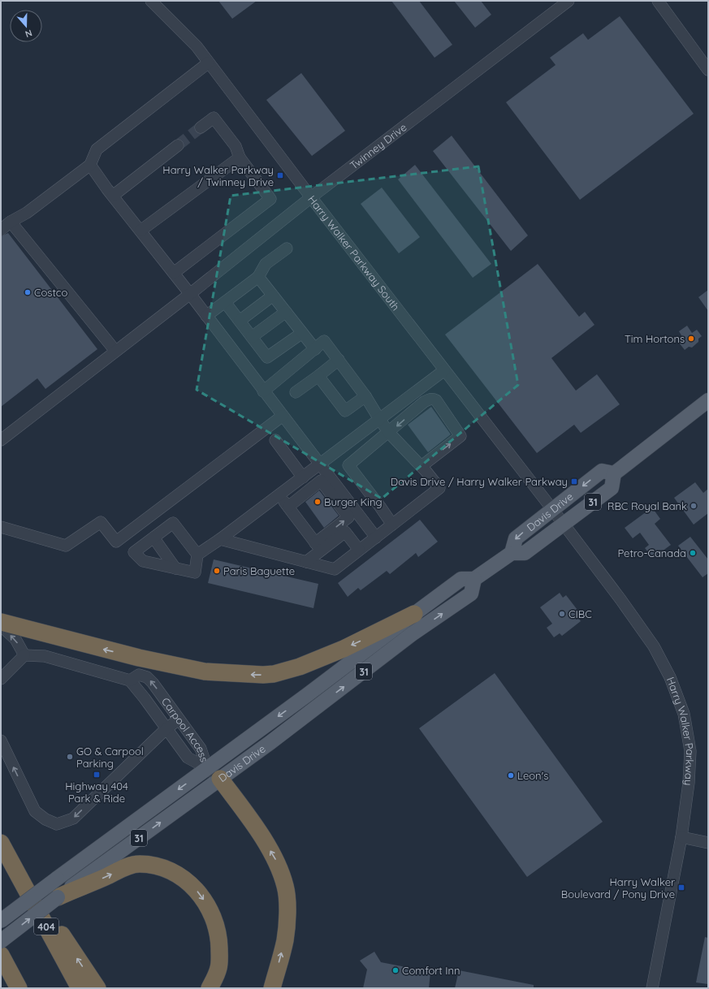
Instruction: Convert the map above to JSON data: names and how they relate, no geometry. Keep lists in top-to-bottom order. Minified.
{"streets":{"highway":["404"],"main road":["31","Davis Drive"],"street":["Twinney Drive","Harry Walker Parkway South","Carpool Access","Harry Walker Parkway"]},"crossings":[["Twinney Drive","Harry Walker Parkway South"],["Harry Walker Parkway South","Davis Drive"],["Harry Walker Parkway South","Harry Walker Parkway"],["Davis Drive","Carpool Access"],["Davis Drive","Harry Walker Parkway"]],"places":{"transit":["Harry Walker Parkway / Twinney Drive","Davis Drive / Harry Walker Parkway","Highway 404 Park & Ride","Harry Walker Boulevard / Pony Drive"],"other":["Costco","Tim Hortons","Burger King","RBC Royal Bank","Petro-Canada","Paris Baguette","CIBC","GO & Carpool Parking","Leon's","Comfort Inn"]},"north":"bottom"}
